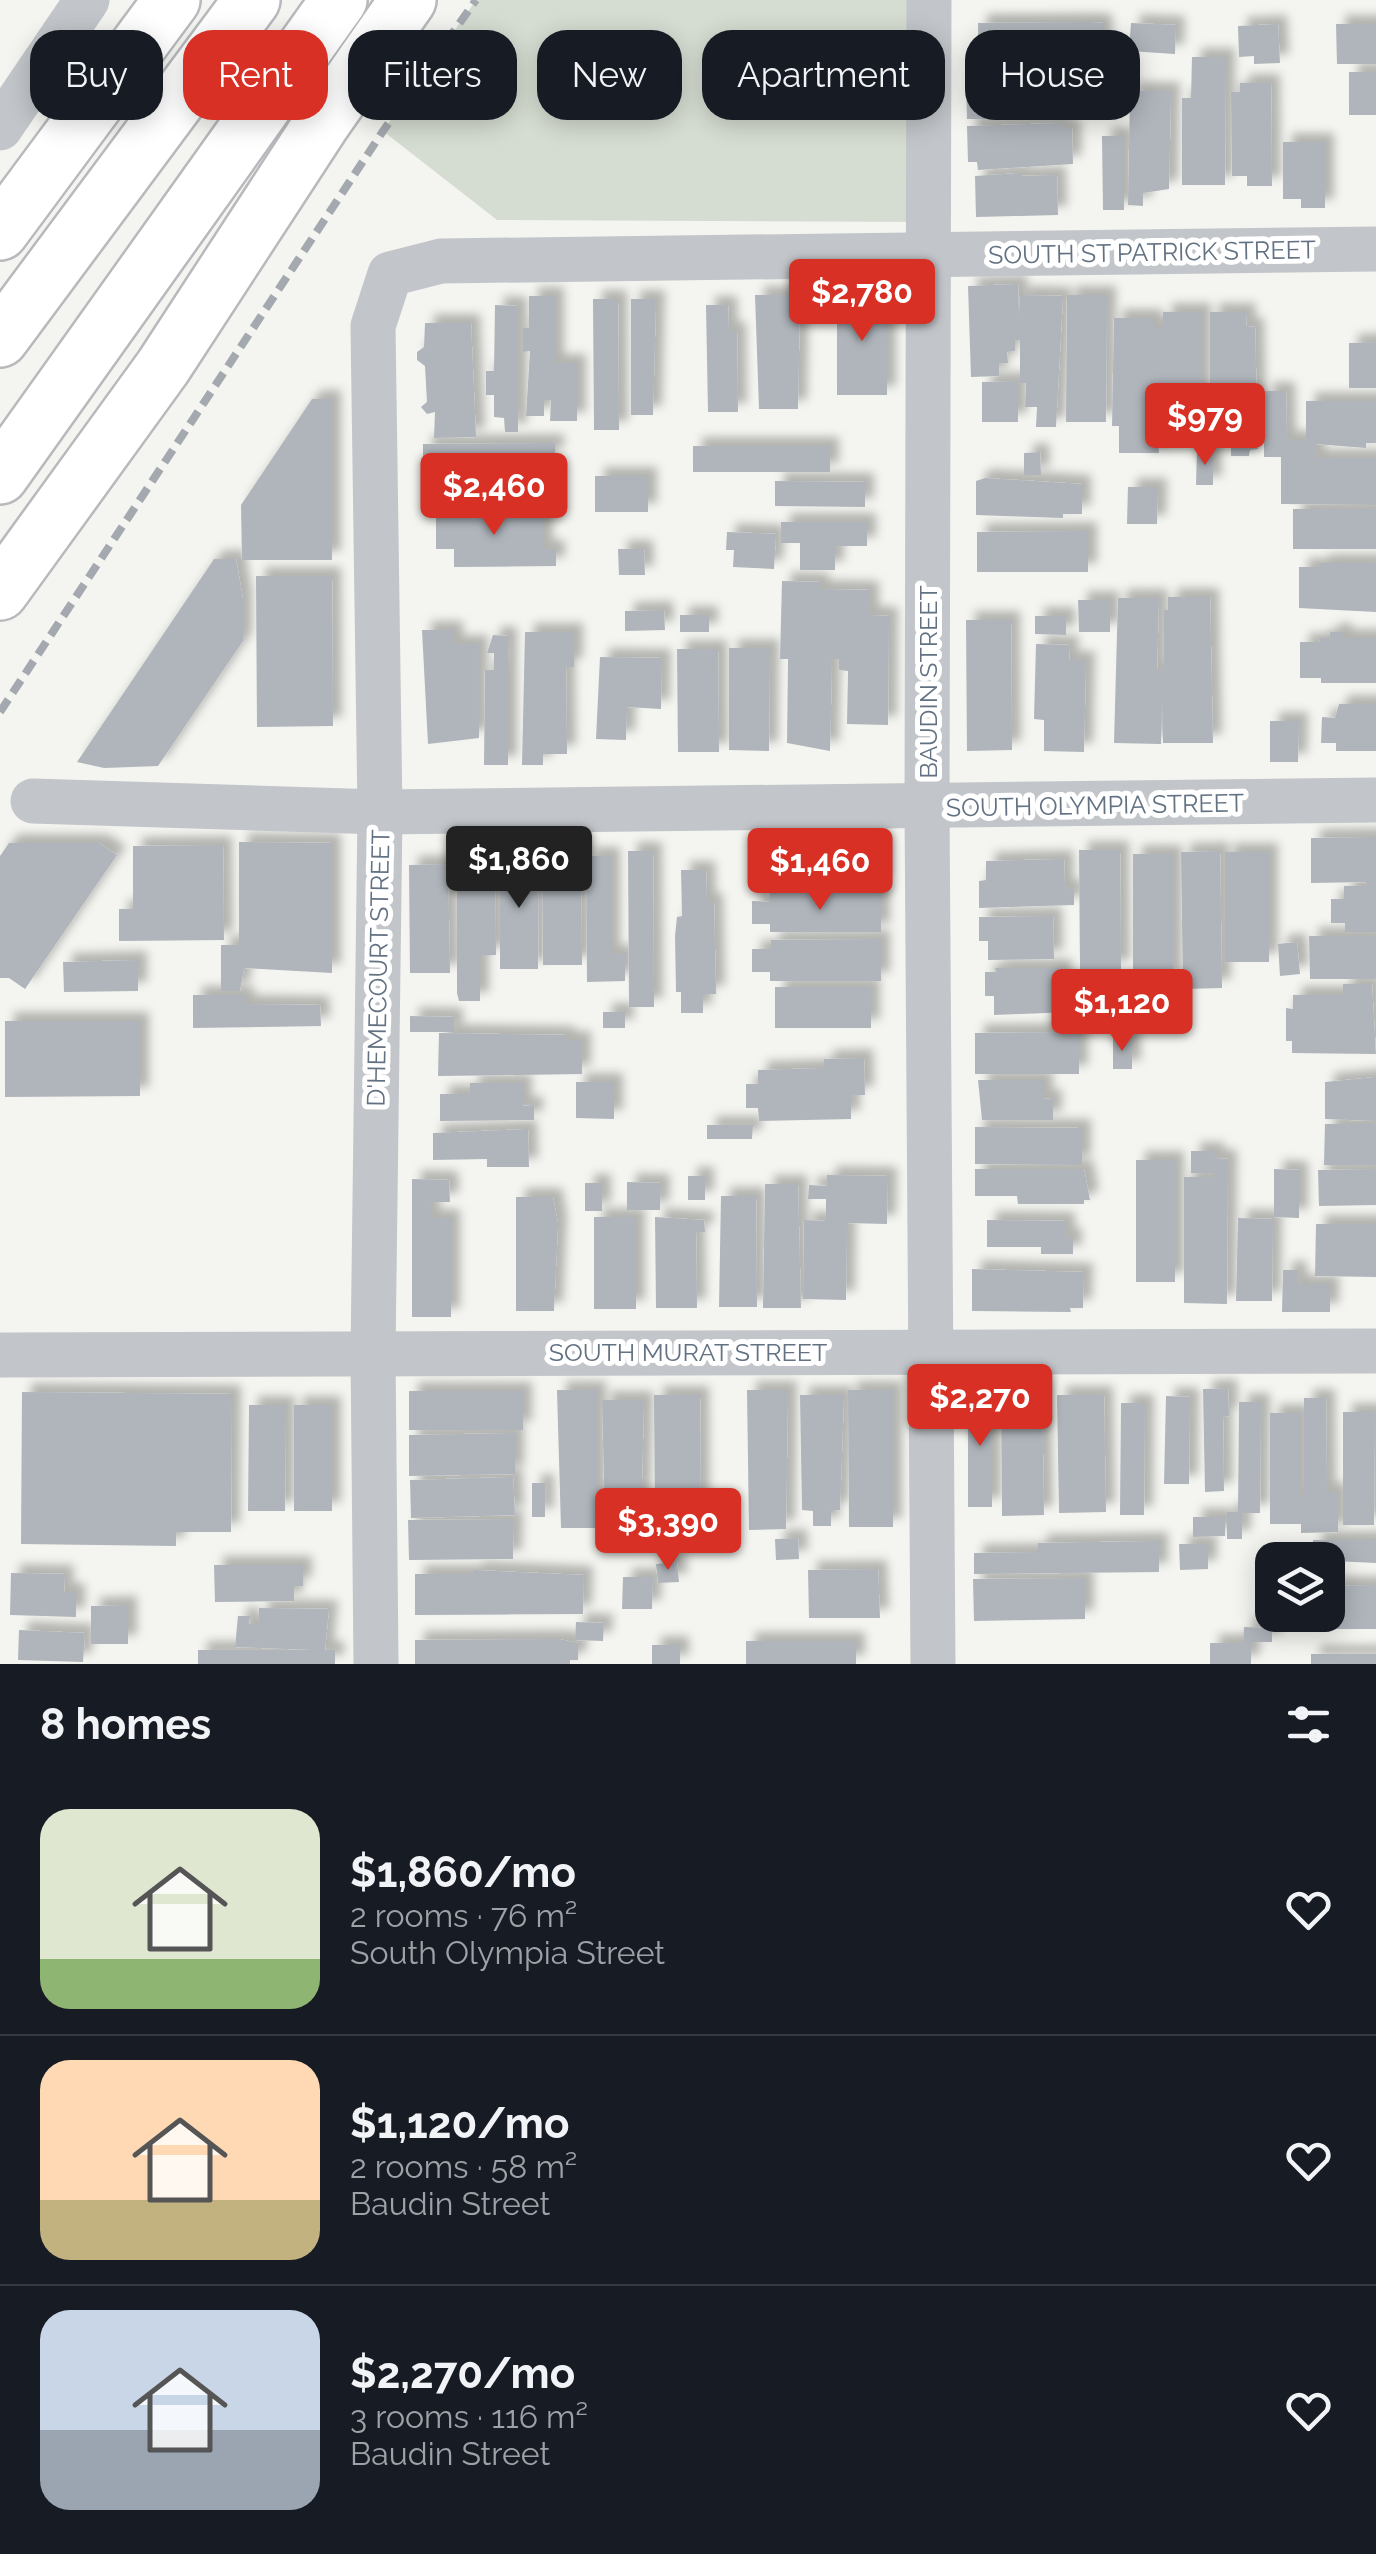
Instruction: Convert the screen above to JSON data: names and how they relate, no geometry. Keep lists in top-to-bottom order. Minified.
{"streets":{"street":["SOUTH ST PATRICK STREET","BAUDIN STREET","SOUTH OLYMPIA STREET","D'HEMECOURT STREET","SOUTH MURAT STREET"]},"crossings":[["SOUTH ST PATRICK STREET","BAUDIN STREET"],["SOUTH ST PATRICK STREET","D'HEMECOURT STREET"],["BAUDIN STREET","SOUTH OLYMPIA STREET"],["BAUDIN STREET","SOUTH MURAT STREET"],["SOUTH OLYMPIA STREET","D'HEMECOURT STREET"],["D'HEMECOURT STREET","SOUTH MURAT STREET"]],"page":{"chip":["Buy","Rent","Filters","New","Apartment","House"],"price":["$2,780","$979","$2,460","$1,860","$1,460","$1,120","$2,270","$3,390"],"heading":"8 homes","list":[{"name":"$1,860/mo","note":"2 rooms · 76 m² · South Olympia Street"},{"name":"$1,120/mo","note":"2 rooms · 58 m² · Baudin Street"},{"name":"$2,270/mo","note":"3 rooms · 116 m² · Baudin Street"}]}}
